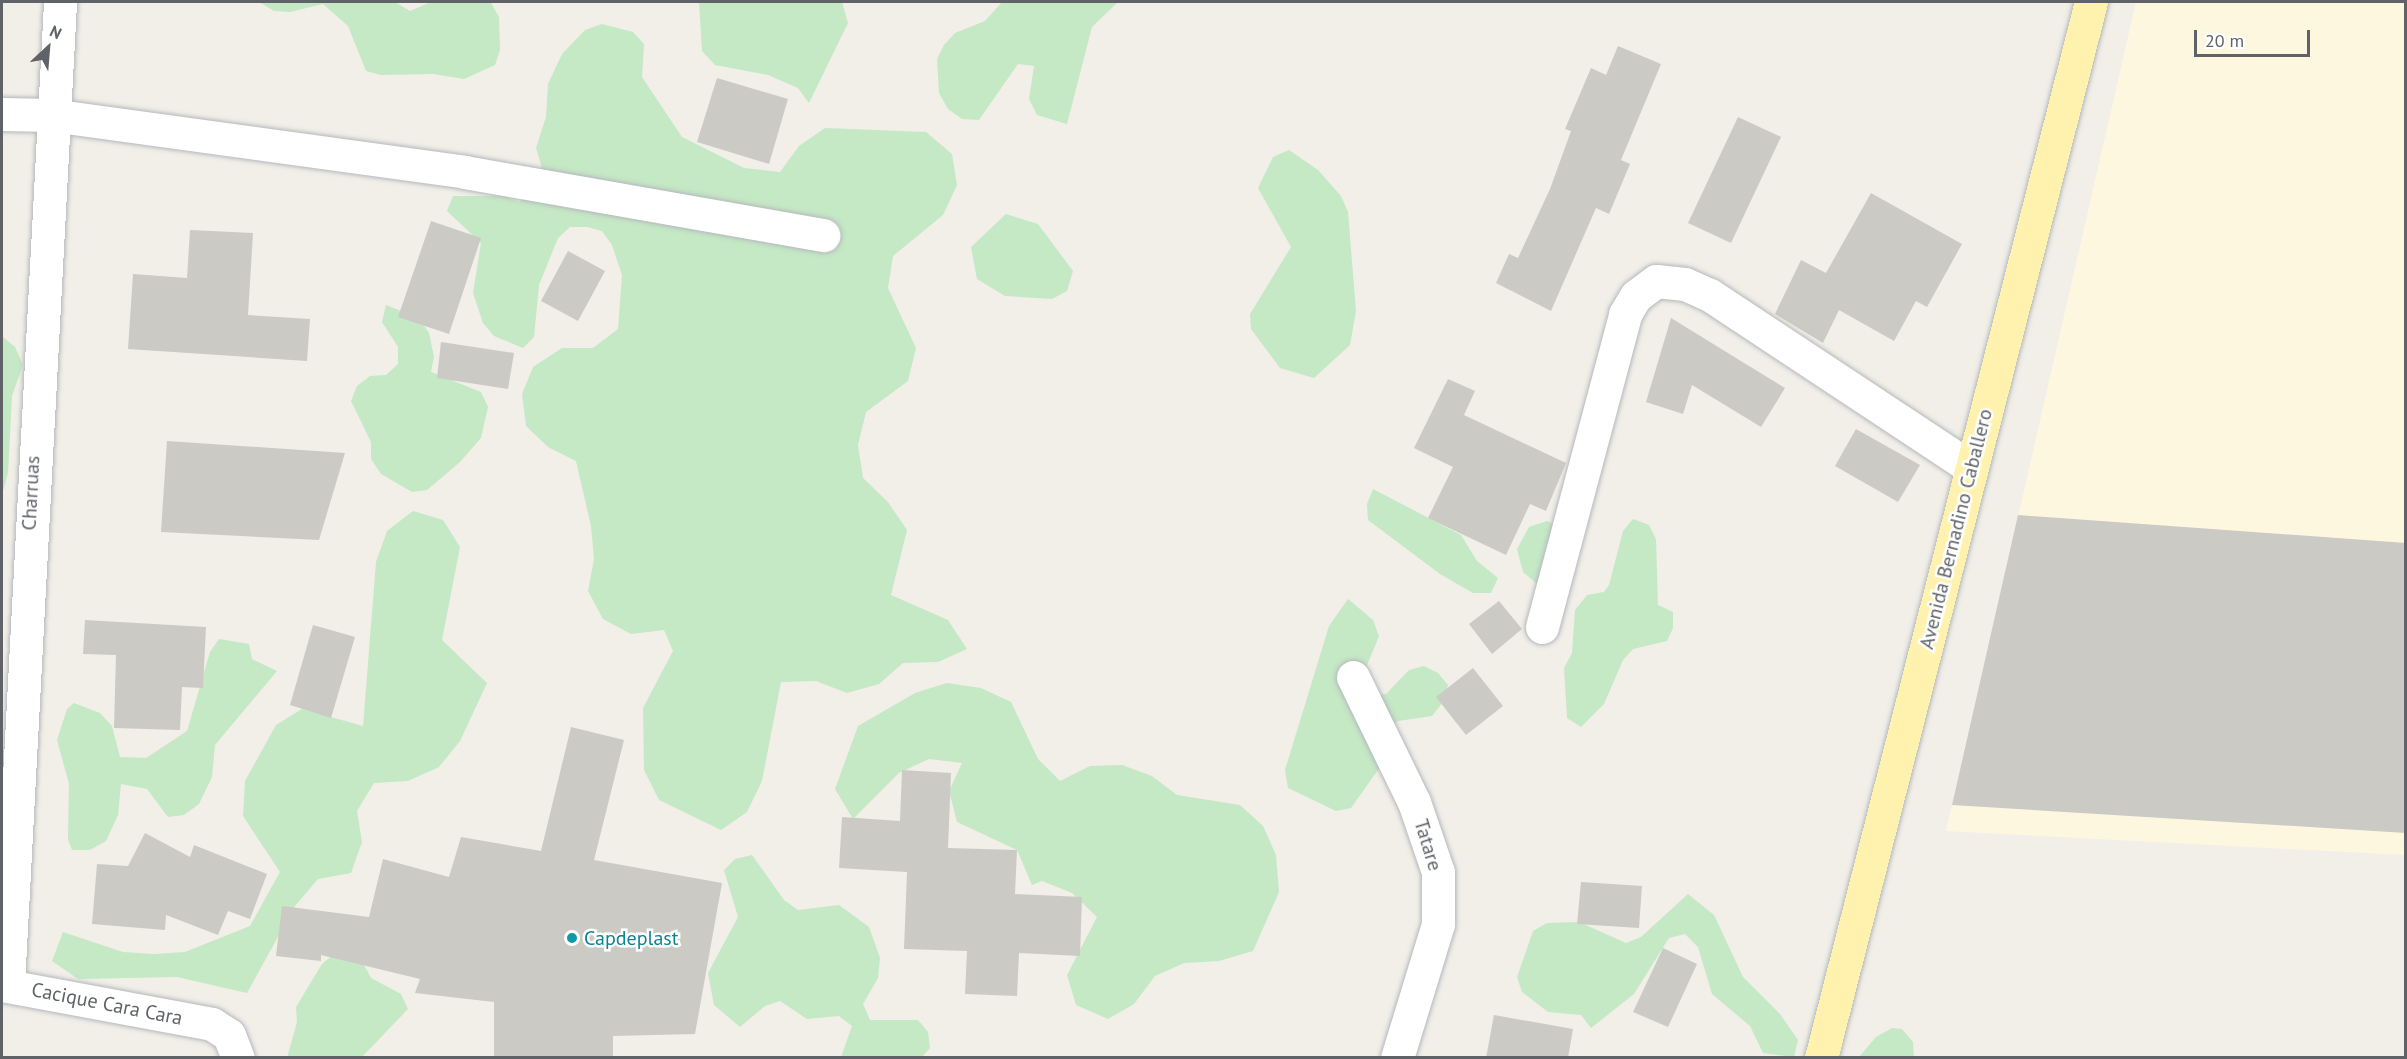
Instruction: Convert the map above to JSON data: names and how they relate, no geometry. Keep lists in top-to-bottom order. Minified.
{"streets":{"main road":["Avenida Bernadino Caballero"],"street":["Charruas","Tatare","Cacique Cara Cara"]},"crossings":[["Charruas","Cacique Cara Cara"]],"places":["Capdeplast"],"scale_bar":"20 m","north":"top right"}
